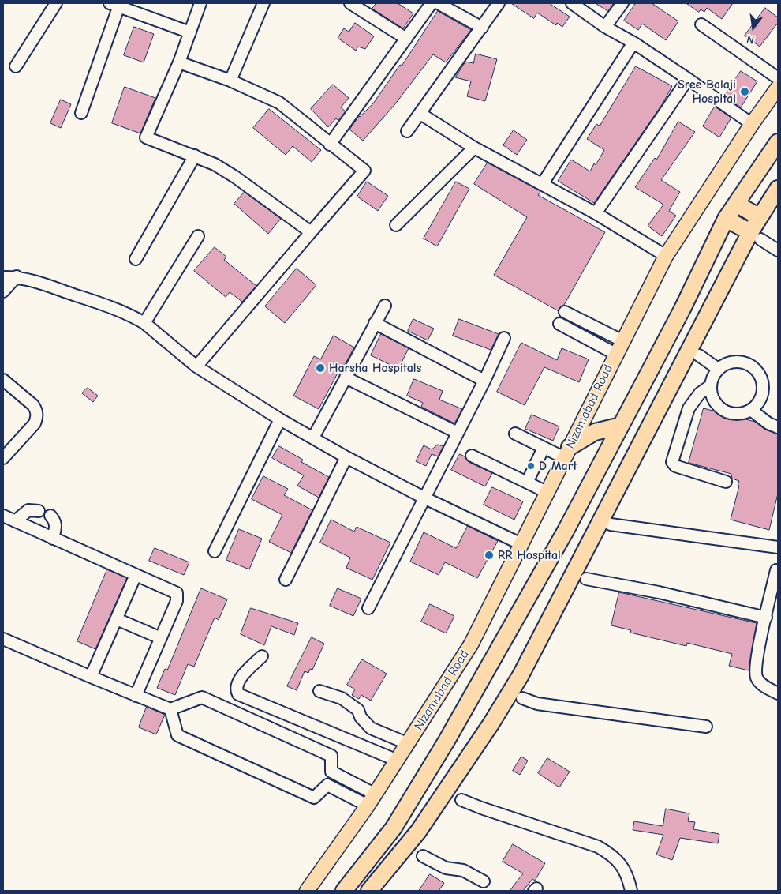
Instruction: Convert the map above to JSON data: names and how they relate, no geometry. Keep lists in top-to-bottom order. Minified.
{"streets":{"main road":["Nizamabad Road"]},"places":["Sree Balaji Hospital","Harsha Hospitals","D Mart","RR Hospital"],"north":"bottom"}
